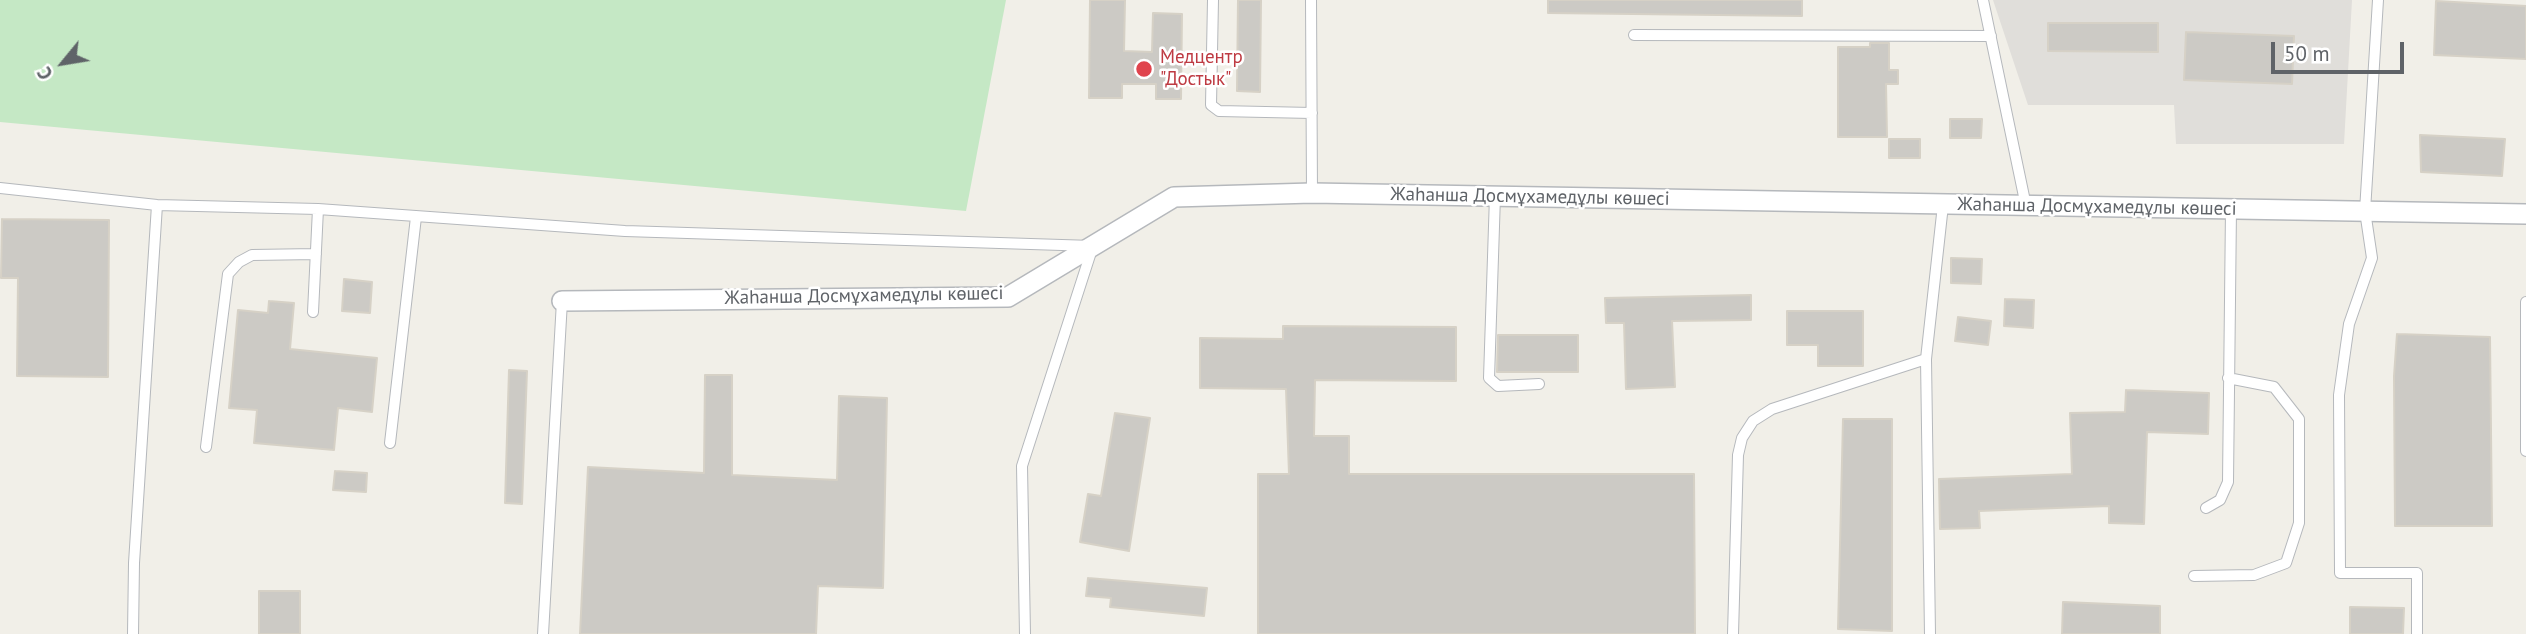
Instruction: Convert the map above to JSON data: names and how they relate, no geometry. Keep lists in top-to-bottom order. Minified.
{"streets":{"street":["Жаһанша Досмұхамедұлы көшесі"]},"places":["Медцентр \"Достык\""],"scale_bar":"50 m","north":"bottom left"}
